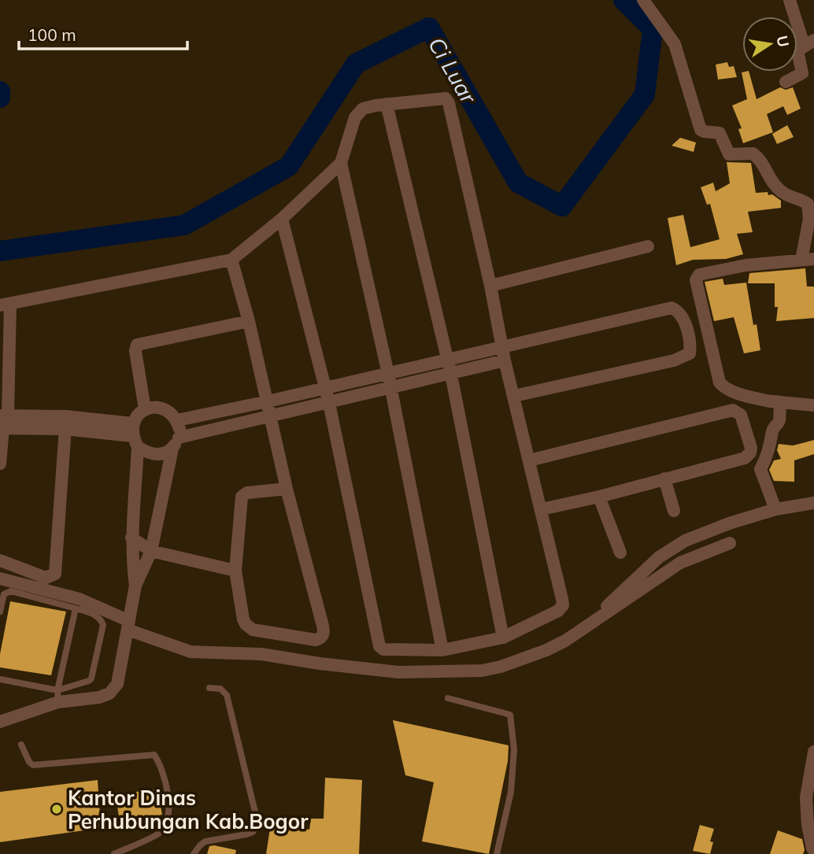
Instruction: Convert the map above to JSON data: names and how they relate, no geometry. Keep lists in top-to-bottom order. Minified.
{"water":["Ci Luar"],"places":["Kantor Dinas Perhubungan Kab.Bogor"],"scale_bar":"100 m","north":"right"}
